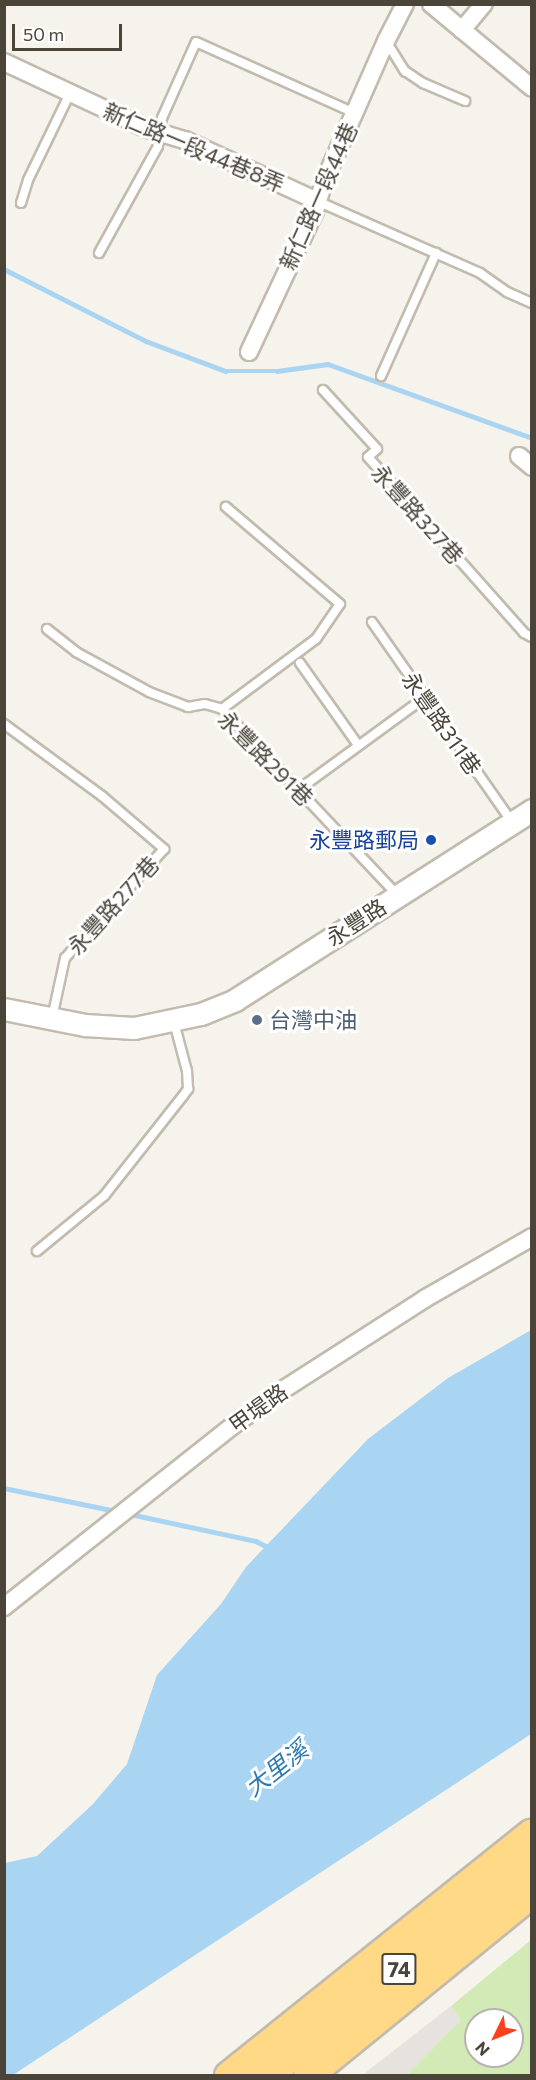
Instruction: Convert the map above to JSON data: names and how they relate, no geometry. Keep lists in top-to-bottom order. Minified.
{"streets":{"highway":["74"],"street":["新仁路一段44巷8弄","新仁路一段44巷","永豐路","甲堤路"],"lane":["永豐路327巷","永豐路311巷","永豐路291巷","永豐路277巷"]},"crossings":[["新仁路一段44巷8弄","新仁路一段44巷"],["永豐路311巷","永豐路"],["永豐路291巷","永豐路"],["永豐路277巷","永豐路"]],"water":["大里溪"],"places":["永豐路郵局","台灣中油"],"scale_bar":"50 m","north":"bottom left"}
